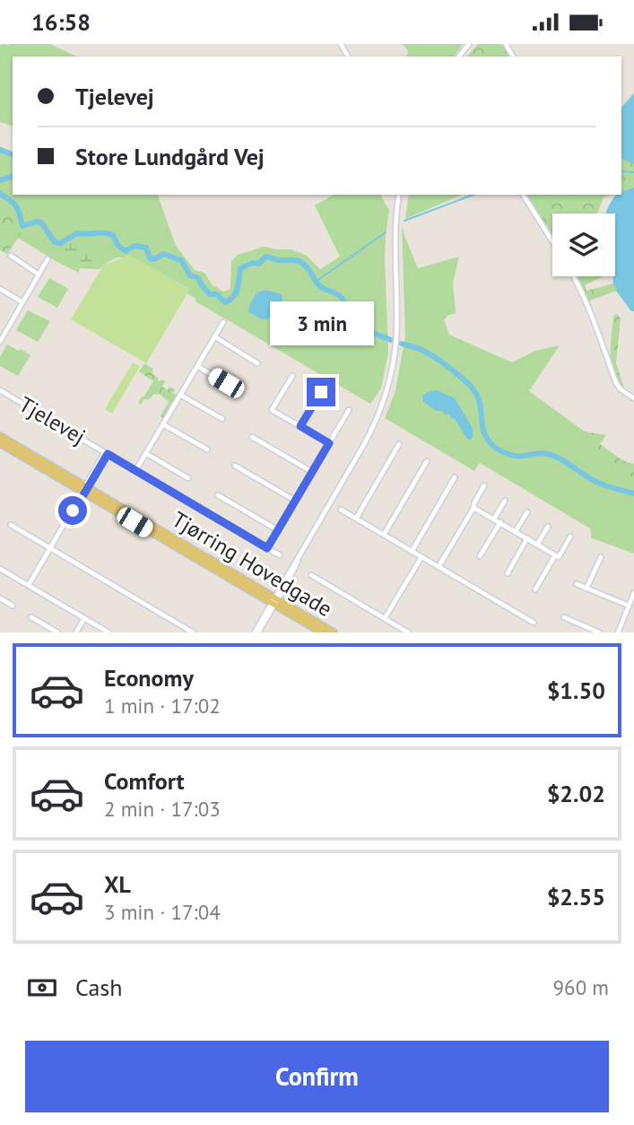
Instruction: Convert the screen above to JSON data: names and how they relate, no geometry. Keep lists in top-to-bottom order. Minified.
{"streets":{"main road":["Tjørring Hovedgade"],"street":["Tjelevej"]},"crossings":[["Tjelevej","Tjørring Hovedgade"]],"page":{"status":"16:58","banner":["Tjelevej","Store Lundgård Vej"],"bubble":"3 min","list":[{"name":"Economy","note":"1 min · 17:02","value":"$1.50"},{"name":"Comfort","note":"2 min · 17:03","value":"$2.02"},{"name":"XL","note":"3 min · 17:04","value":"$2.55"}],"pay":["Cash","960 m"],"buttons":"Confirm"}}
